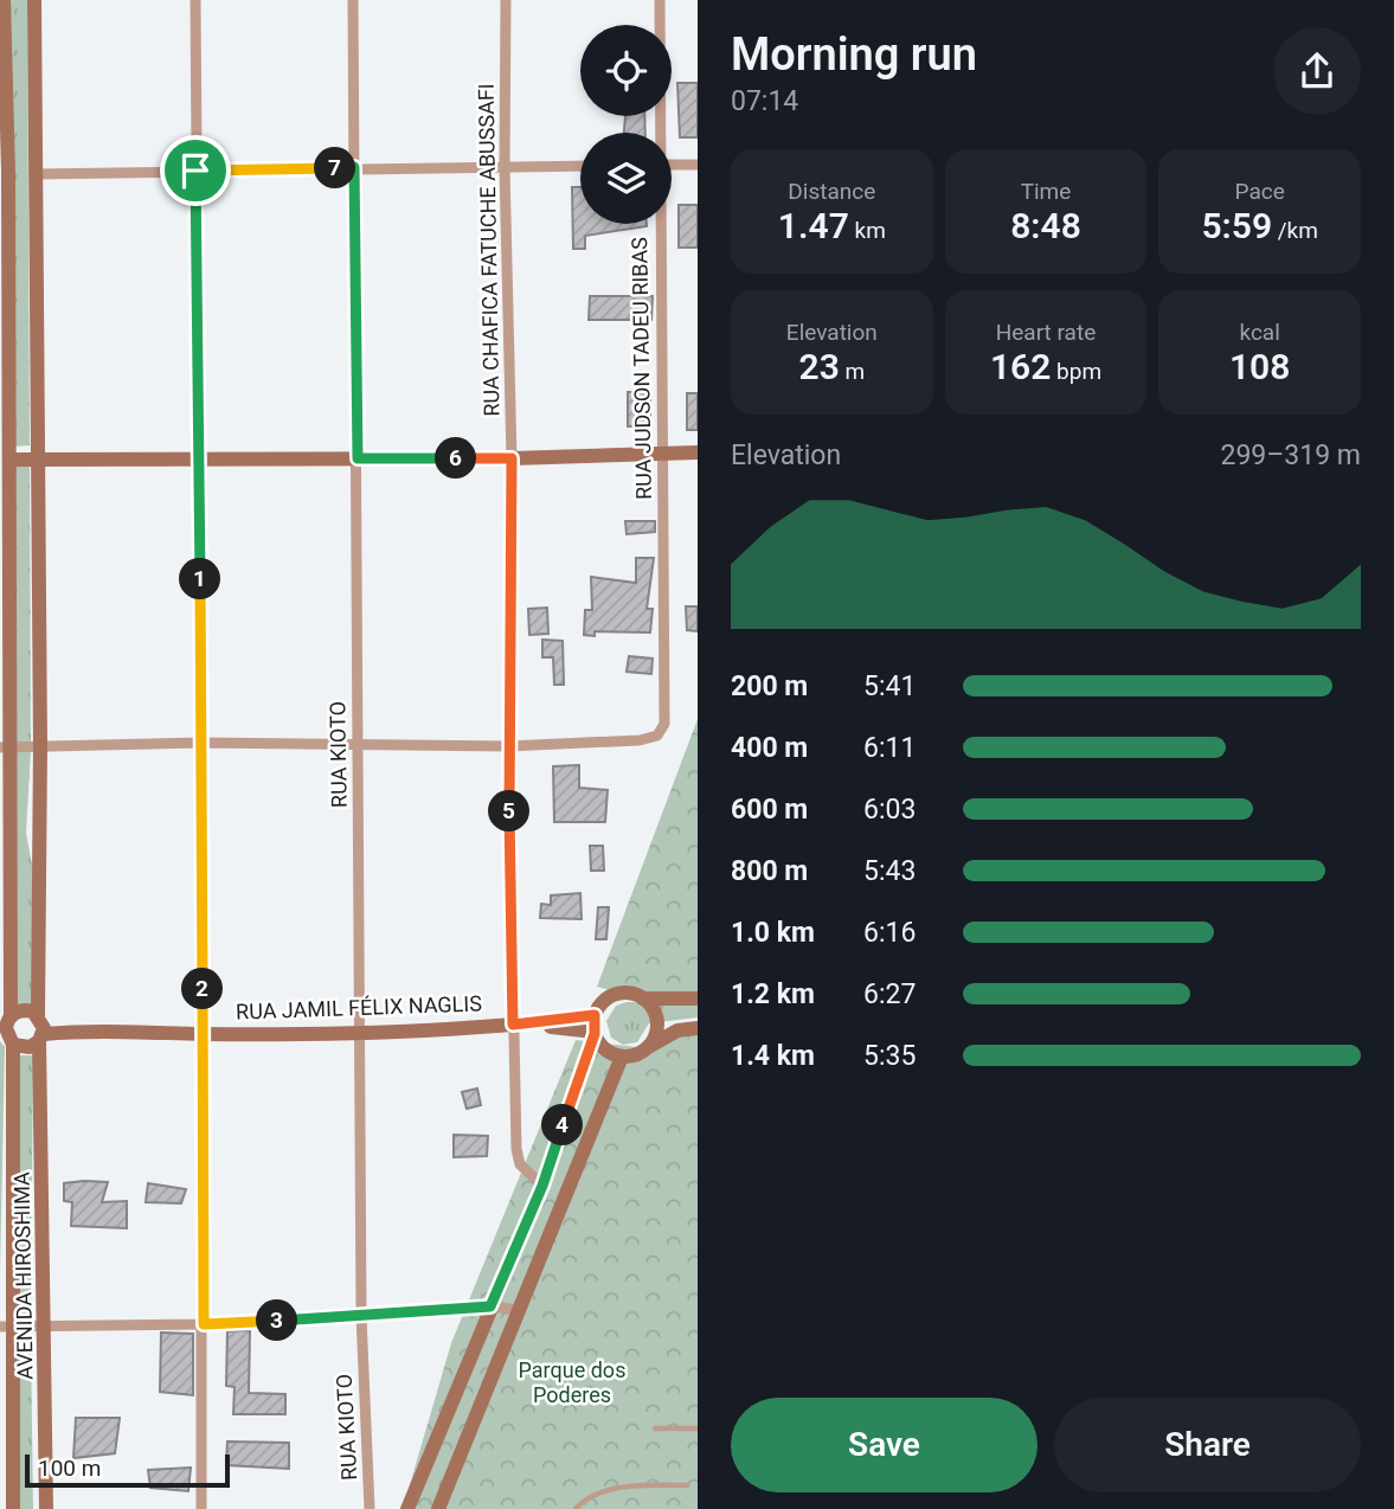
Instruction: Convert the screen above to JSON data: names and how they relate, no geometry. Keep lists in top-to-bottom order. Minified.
{"streets":{"main road":["RUA JAMIL FÉLIX NAGLIS","AVENIDA HIROSHIMA"],"street":["RUA CHAFICA FATUCHE ABUSSAFI","RUA JUDSON TADEU RIBAS","RUA KIOTO"]},"crossings":[["RUA CHAFICA FATUCHE ABUSSAFI","RUA JUDSON TADEU RIBAS"],["RUA CHAFICA FATUCHE ABUSSAFI","RUA JAMIL FÉLIX NAGLIS"],["RUA KIOTO","RUA JAMIL FÉLIX NAGLIS"],["RUA JAMIL FÉLIX NAGLIS","AVENIDA HIROSHIMA"]],"parks":["Parque dos Poderes"],"scale_bar":"100 m","page":{"heading":["Morning run","07:14"],"stats":[["Distance","1.47 km"],["Time","8:48"],["Pace","5:59 /km"],["Elevation","23 m"],["Heart rate","162 bpm"],["kcal","108"]],"pins":["7","6","1","5","2","4","3"],"chart":["Elevation","299–319 m"],"list":[{"name":"200 m","note":"5:41"},{"name":"400 m","note":"6:11"},{"name":"600 m","note":"6:03"},{"name":"800 m","note":"5:43"},{"name":"1.0 km","note":"6:16"},{"name":"1.2 km","note":"6:27"},{"name":"1.4 km","note":"5:35"}],"buttons":["Save","Share"],"scale":"100 m"}}
